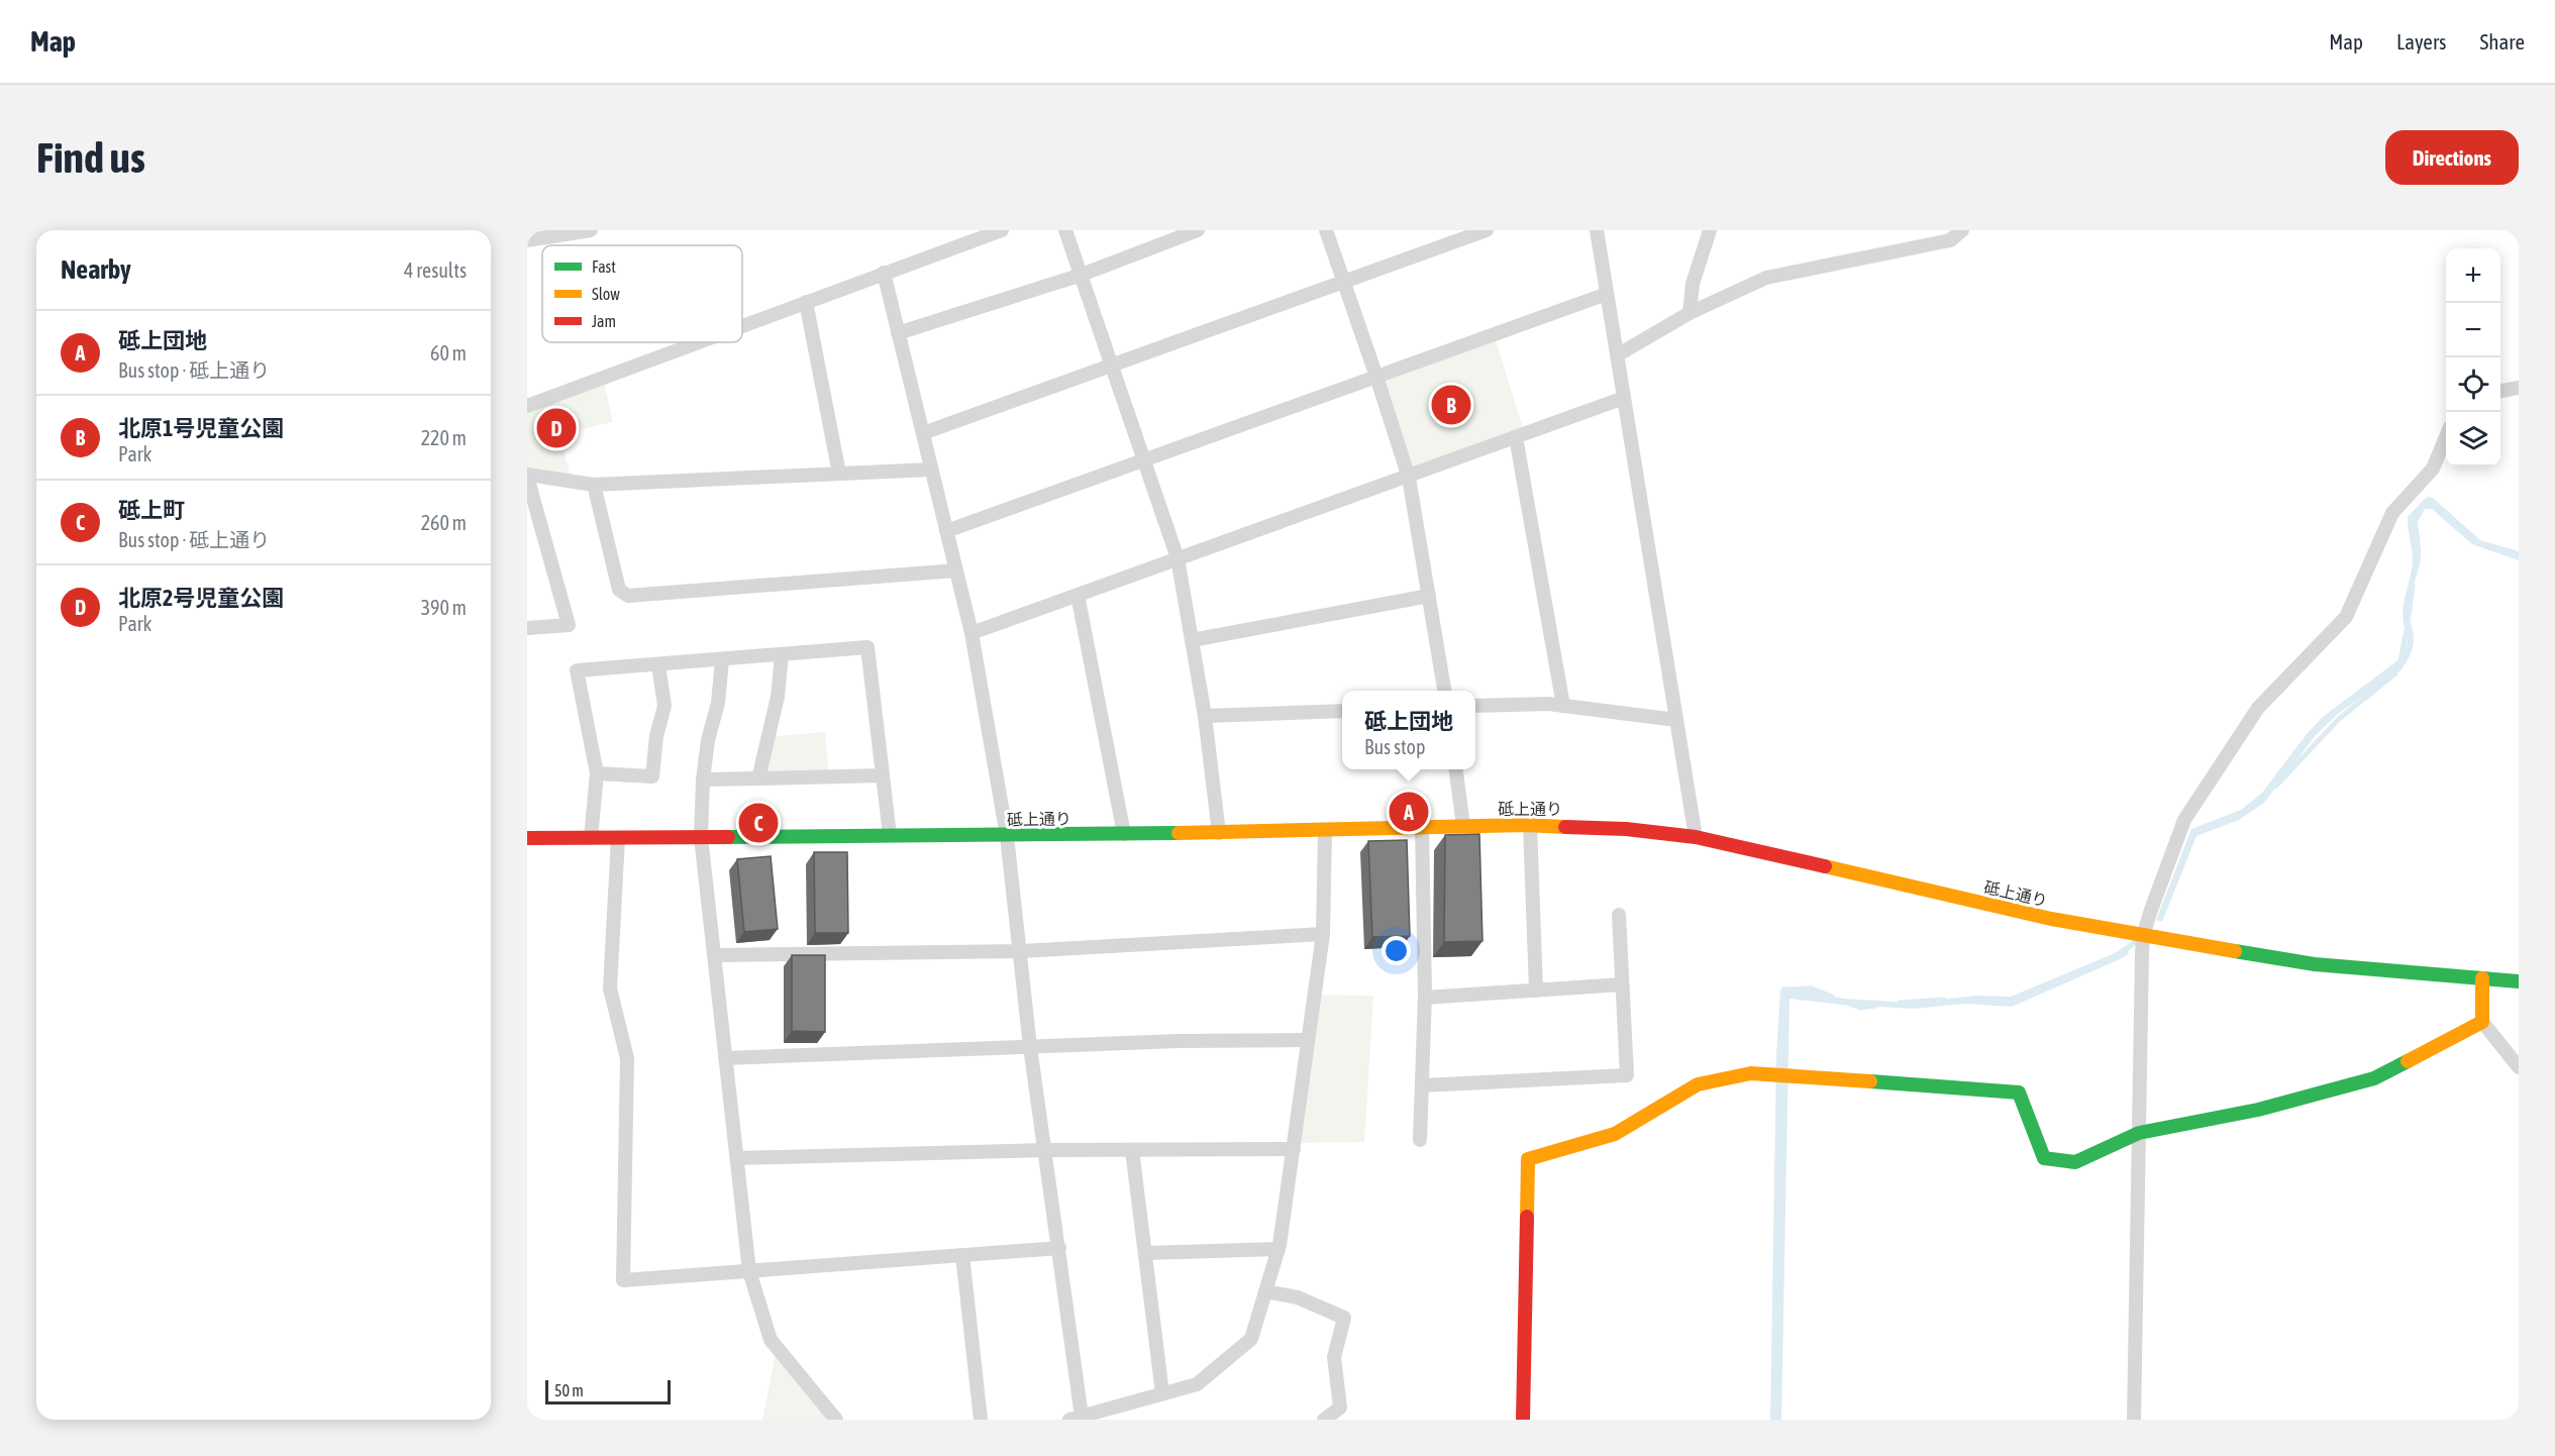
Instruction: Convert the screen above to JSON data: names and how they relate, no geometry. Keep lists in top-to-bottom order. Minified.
{"streets":{"street":["砥上通り"]},"legend":["Fast","Slow","Jam"],"scale_bar":"50 m","page":{"header":"Map","nav":["Map","Layers","Share"],"buttons":"Directions","title":"Find us","heading":["Nearby","4 results"],"map_buttons":["+","−"],"list":[{"mark":"A","name":"砥上団地","note":"Bus stop · 砥上通り","value":"60 m"},{"mark":"B","name":"北原1号児童公園","note":"Park","value":"220 m"},{"mark":"C","name":"砥上町","note":"Bus stop · 砥上通り","value":"260 m"},{"mark":"D","name":"北原2号児童公園","note":"Park","value":"390 m"}],"pins":["B","D","A","C"],"popup":["砥上団地","Bus stop"],"scale":"50 m"}}
